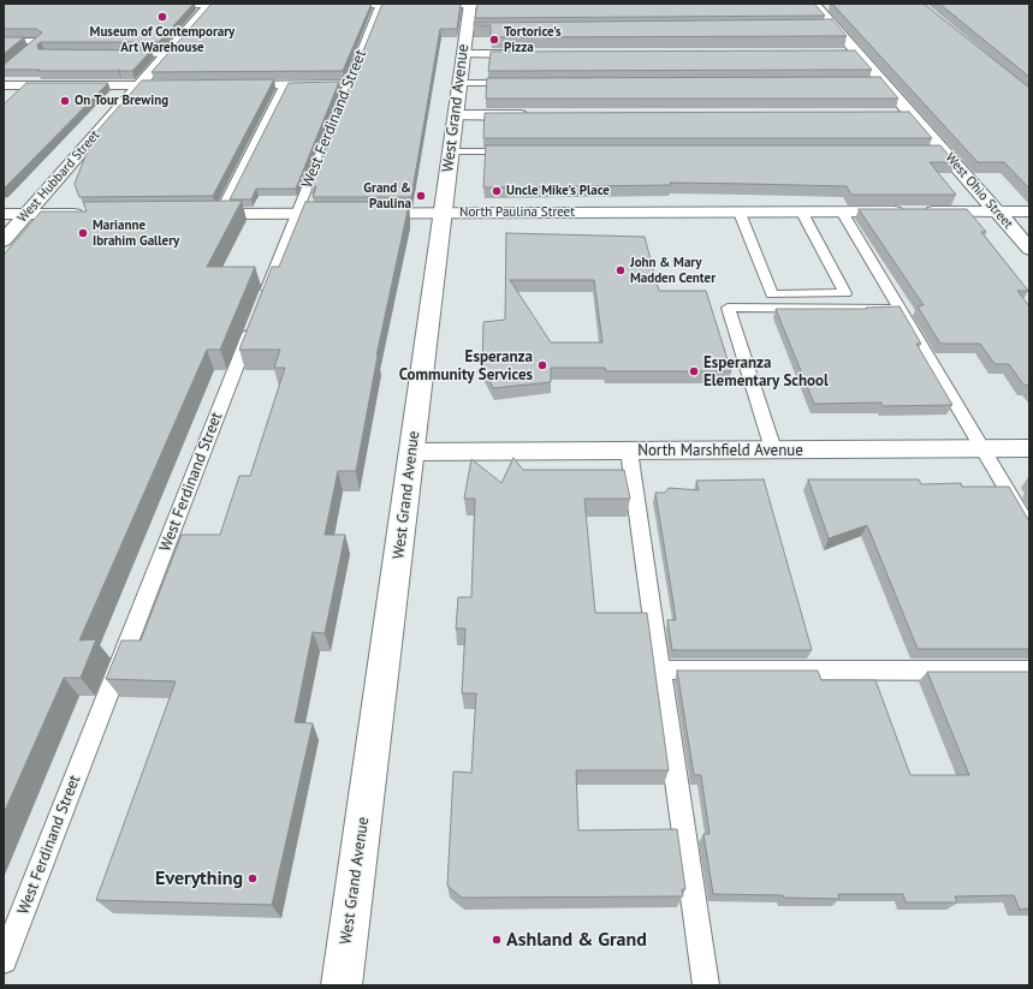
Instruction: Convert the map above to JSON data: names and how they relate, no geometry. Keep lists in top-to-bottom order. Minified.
{"streets":{"street":["West Grand Avenue","West Hubbard Street","West Ohio Street","North Paulina Street","North Marshfield Avenue"],"lane":["West Ferdinand Street"]},"crossings":[["West Grand Avenue","North Paulina Street"],["West Grand Avenue","North Marshfield Avenue"],["West Ferdinand Street","North Paulina Street"],["West Ohio Street","North Paulina Street"]],"places":["Museum of Contemporary Art Warehouse","Tortorice's Pizza","On Tour Brewing","Uncle Mike's Place","Grand & Paulina","Marianne Ibrahim Gallery","John & Mary Madden Center","Esperanza Community Services","Esperanza Elementary School","Everything","Ashland & Grand"]}
